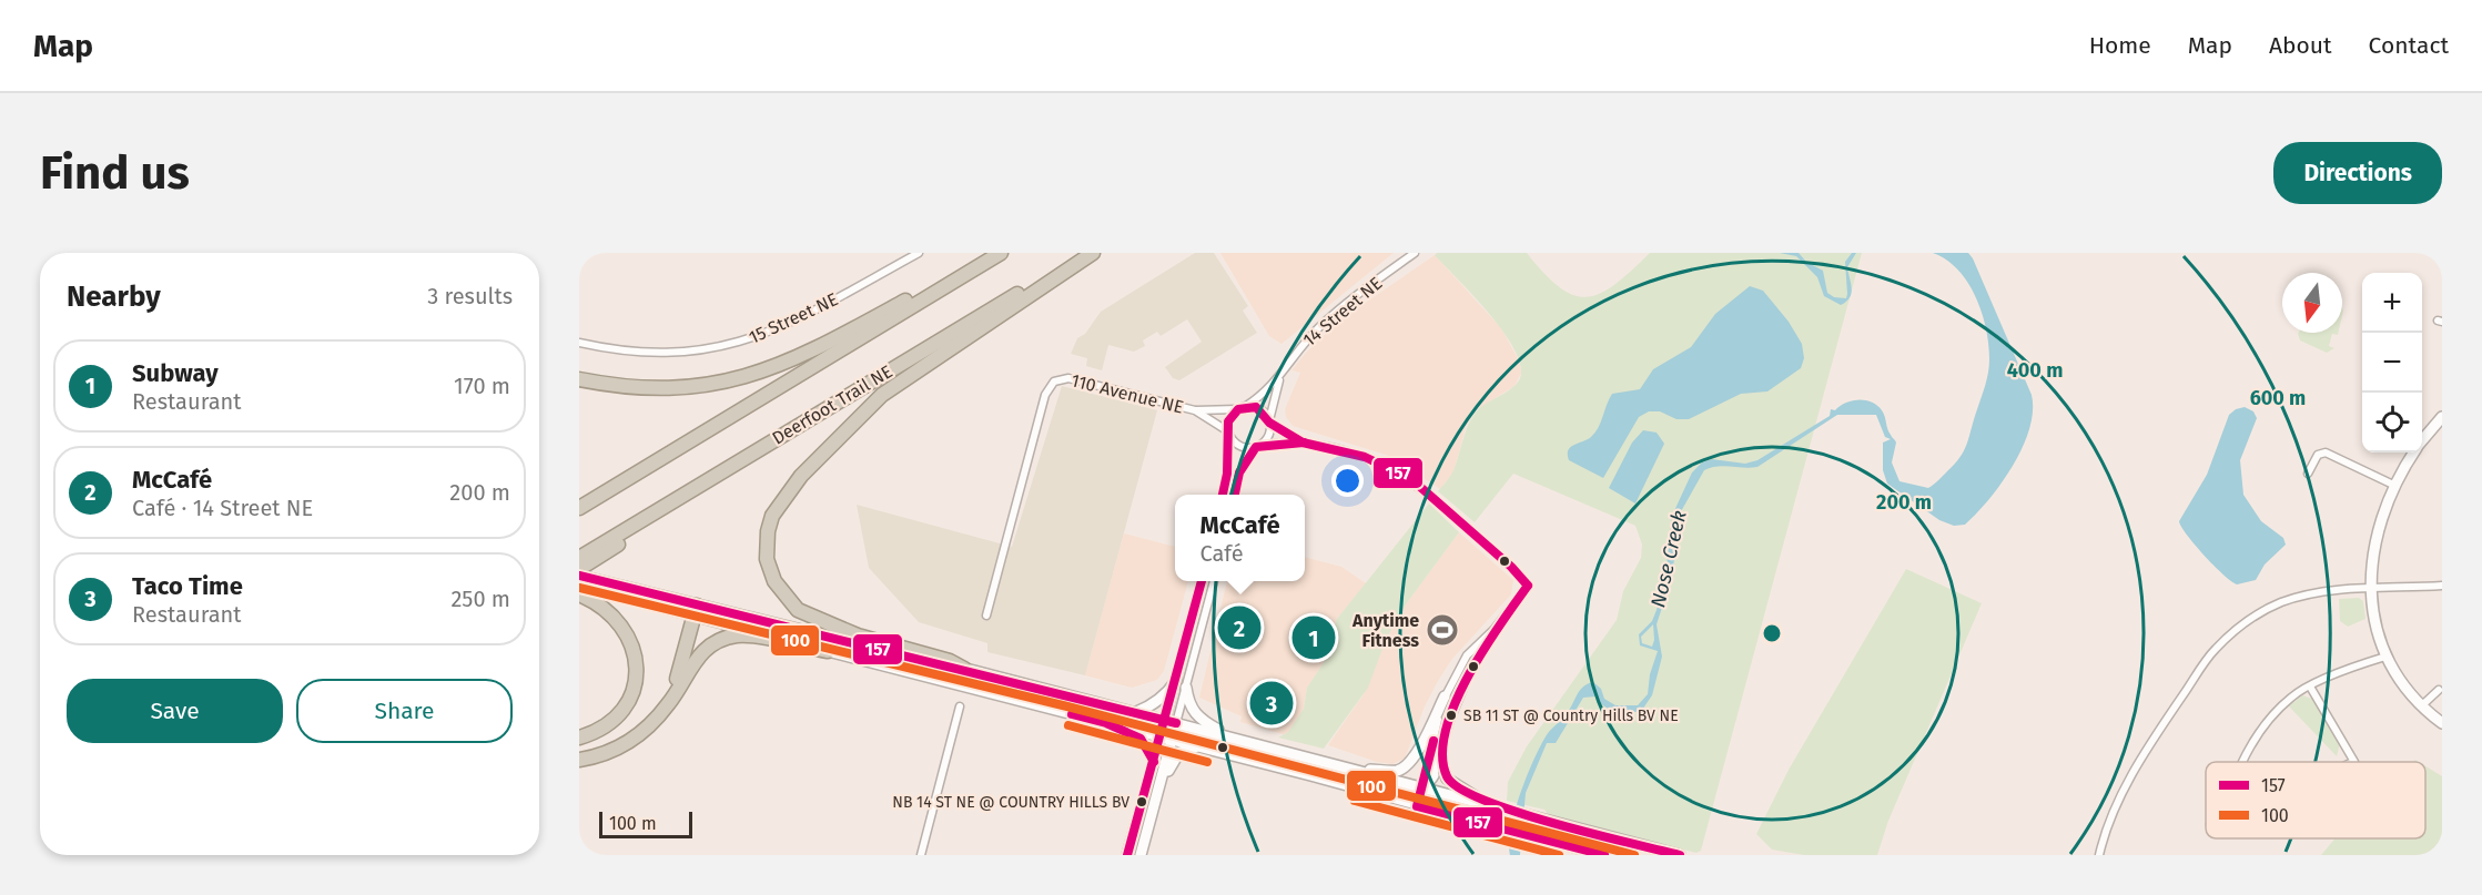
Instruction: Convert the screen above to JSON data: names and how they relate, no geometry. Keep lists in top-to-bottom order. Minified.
{"streets":{"highway":["Deerfoot Trail NE"],"street":["14 Street NE","15 Street NE","110 Avenue NE"]},"crossings":[["14 Street NE","110 Avenue NE"]],"water":["Nose Creek"],"places":{"sports":["Anytime Fitness"],"other":["SB 11 ST @ Country Hills BV NE","NB 14 ST NE @ COUNTRY HILLS BV"]},"lines":["transit line 157","transit line 100"],"legend":["157","100"],"scale_bar":"100 m","north":"bottom","page":{"header":"Map","nav":["Home","Map","About","Contact"],"buttons":["Directions",["Save","Share"]],"title":"Find us","heading":["Nearby","3 results"],"map_buttons":["+","−"],"list":[{"mark":"1","name":"Subway","note":"Restaurant","value":"170 m"},{"mark":"2","name":"McCafé","note":"Café · 14 Street NE","value":"200 m"},{"mark":"3","name":"Taco Time","note":"Restaurant","value":"250 m"}],"popup":["McCafé","Café"],"pins":["2","1","3"],"scale":"100 m"},"rings":["400 m","600 m","200 m"]}
